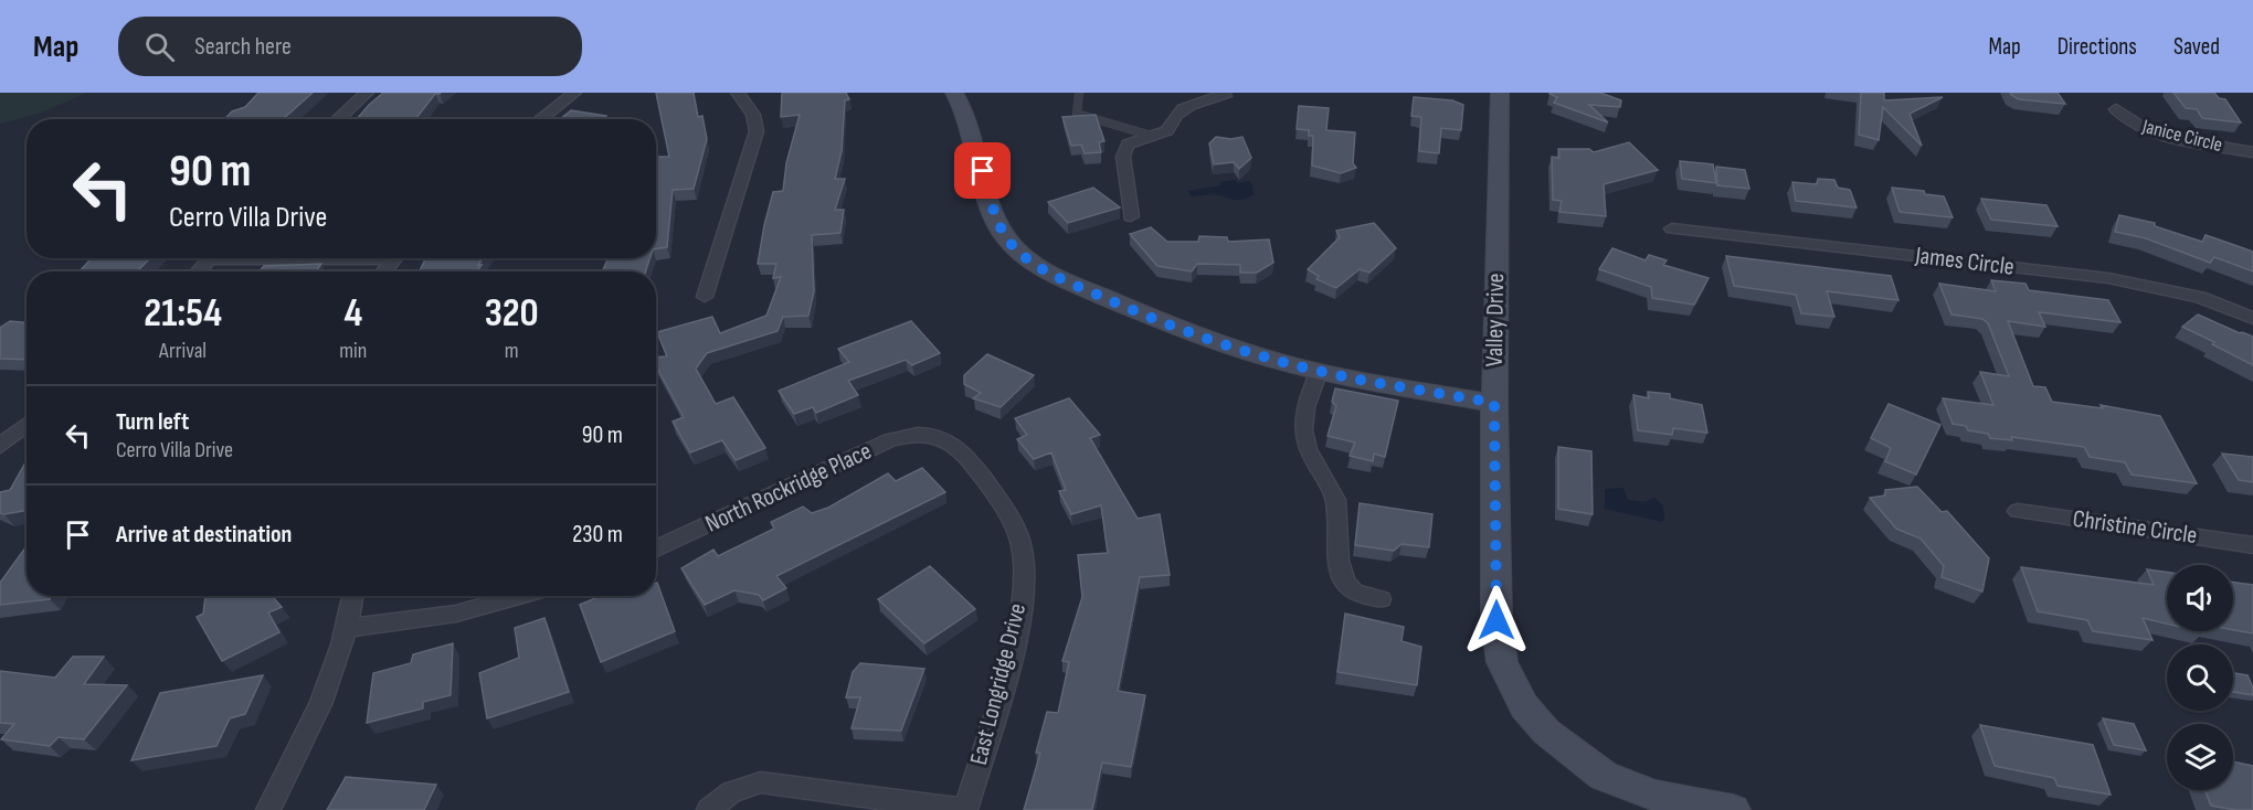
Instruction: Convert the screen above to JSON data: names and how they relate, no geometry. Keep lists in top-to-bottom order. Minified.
{"streets":{"street":["Janice Circle","James Circle","Valley Drive","North Rockridge Place","Christine Circle","East Longridge Drive"]},"crossings":[["North Rockridge Place","East Longridge Drive"]],"page":{"header":"Map","search":"Search here","nav":["Map","Directions","Saved"],"turn":["90 m","Cerro Villa Drive"],"eta":["21:54","Arrival","4","min","320","m"],"list":[{"name":"Turn left","note":"Cerro Villa Drive","value":"90 m"},{"name":"Arrive at destination","value":"230 m"}]}}
